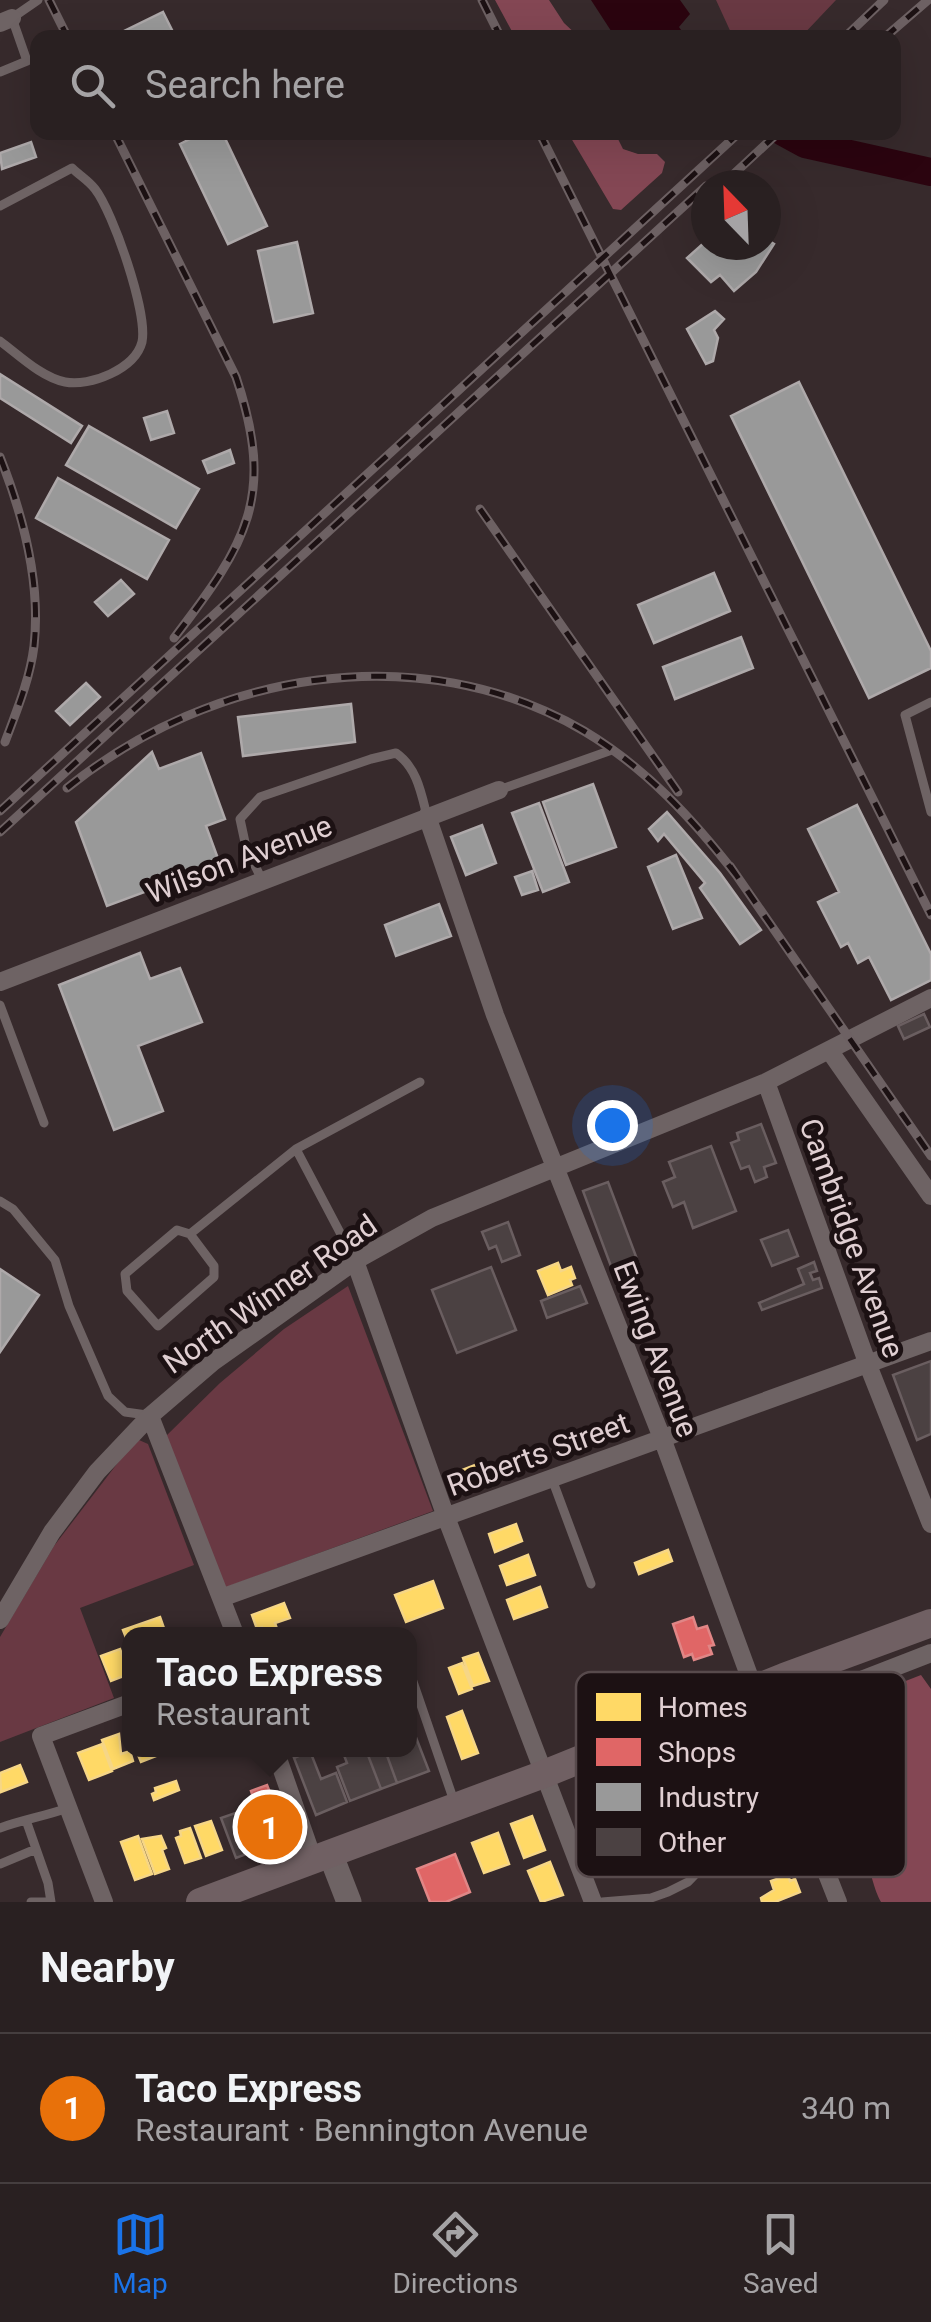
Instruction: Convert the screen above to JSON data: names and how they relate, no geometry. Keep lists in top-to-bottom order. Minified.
{"streets":{"street":["Wilson Avenue","Cambridge Avenue","North Winner Road","Ewing Avenue","Roberts Street"]},"crossings":[["Wilson Avenue","Ewing Avenue"],["Cambridge Avenue","North Winner Road"],["Cambridge Avenue","Roberts Street"],["North Winner Road","Ewing Avenue"],["Ewing Avenue","Roberts Street"]],"legend":["Homes","Shops","Industry","Other"],"north":"top left","page":{"search":"Search here","popup":["Taco Express","Restaurant"],"pins":"1","heading":"Nearby","list":[{"mark":"1","name":"Taco Express","note":"Restaurant · Bennington Avenue","value":"340 m"}],"nav":["Map","Directions","Saved"]}}
